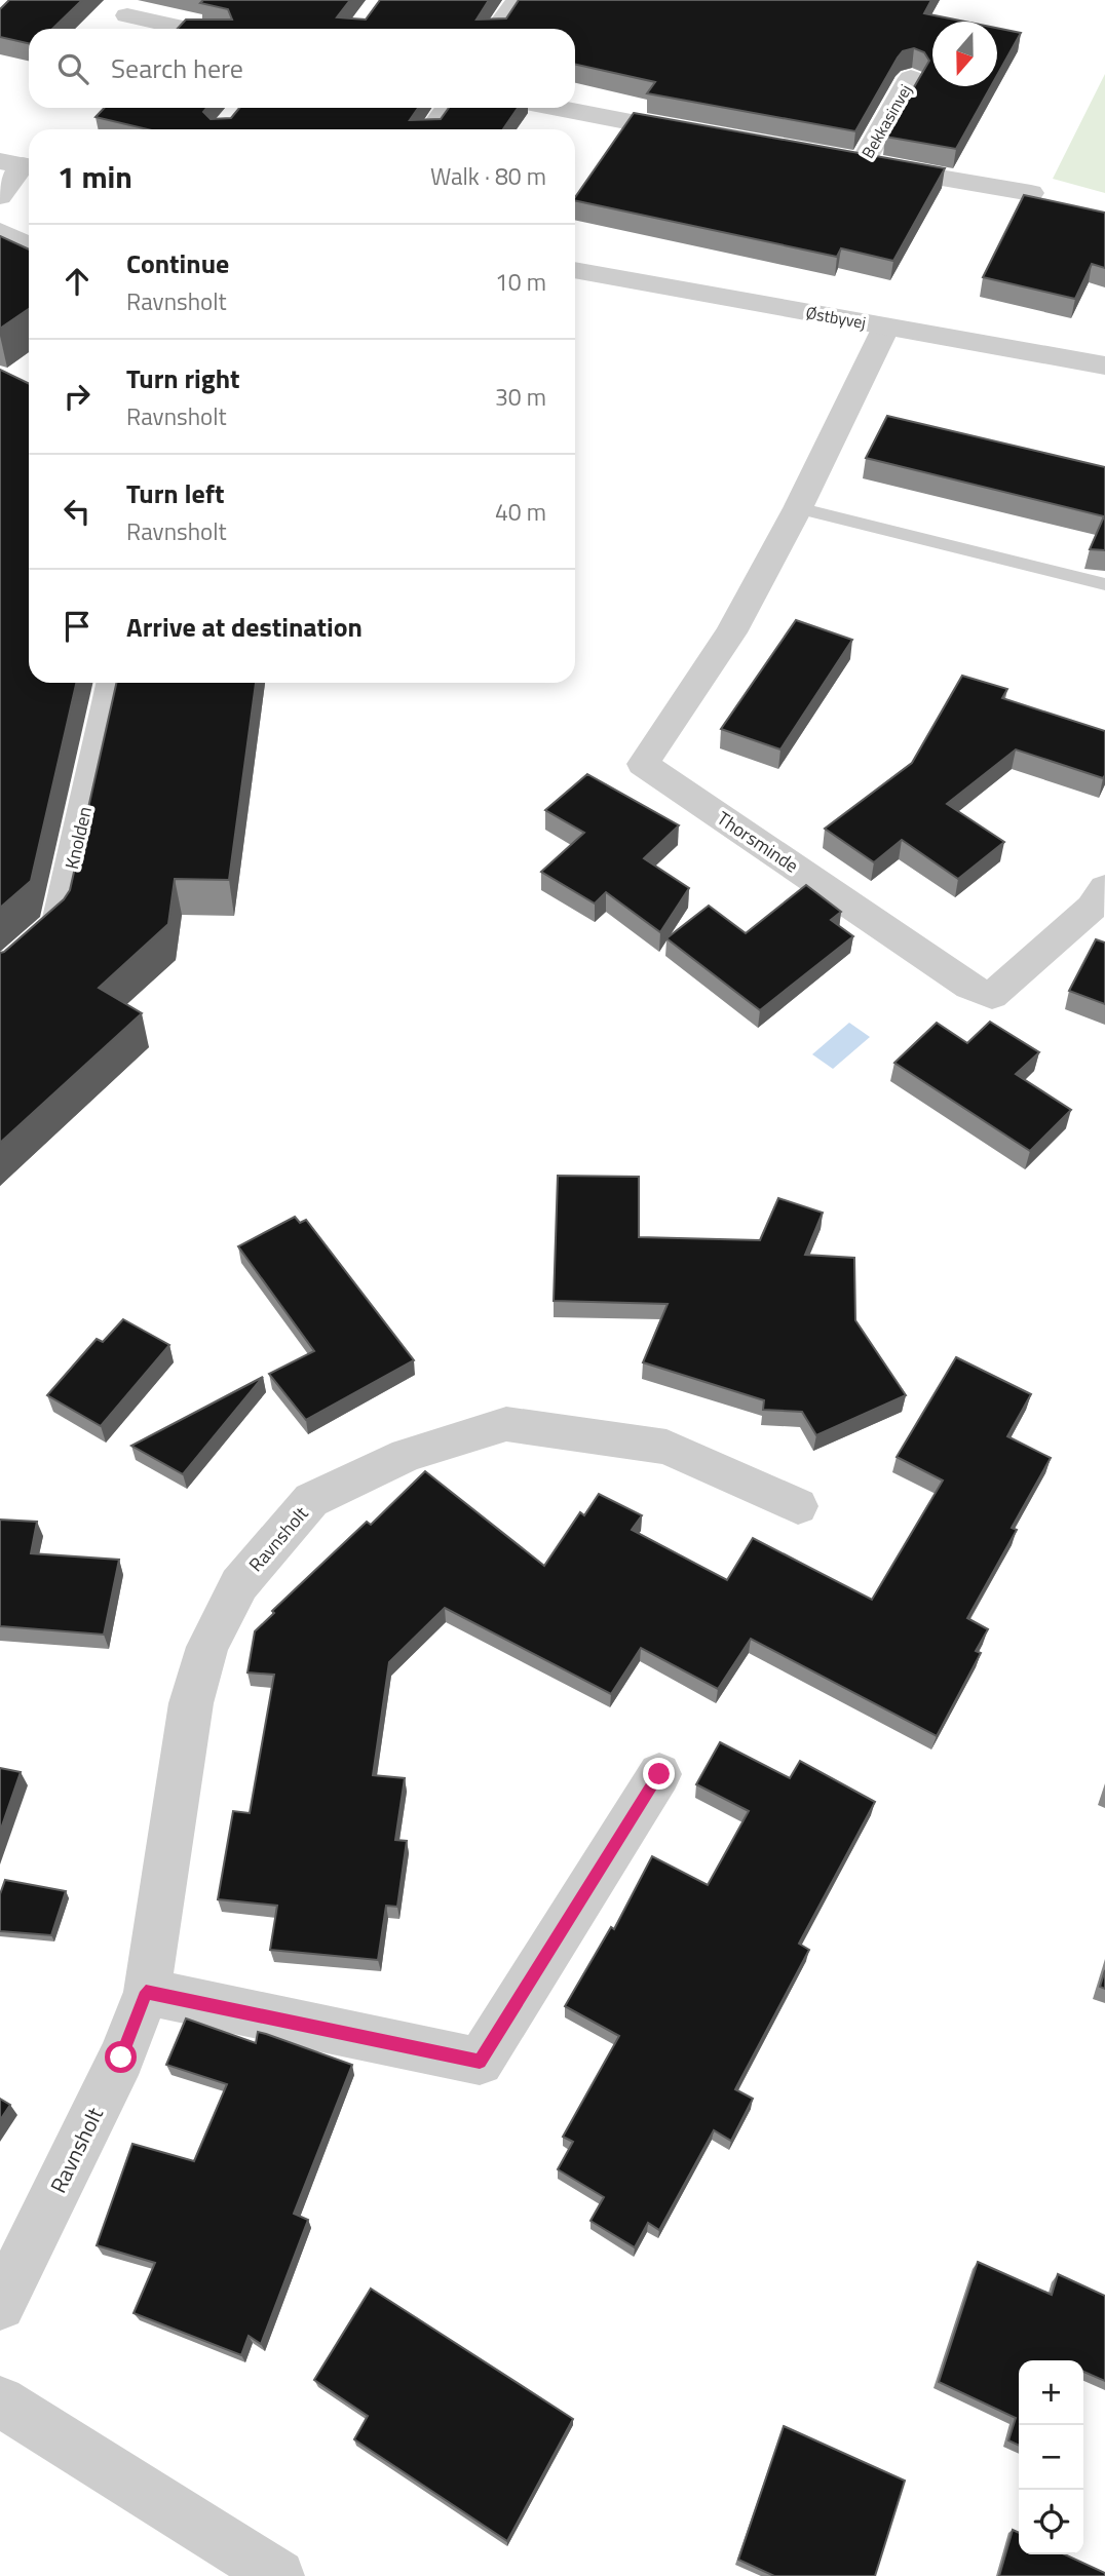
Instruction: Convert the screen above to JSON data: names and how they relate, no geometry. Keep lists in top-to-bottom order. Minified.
{"streets":{"street":["Bekkasinvej","Østbyvej","Knolden","Thorsminde","Ravnsholt"]},"crossings":[["Østbyvej","Thorsminde"]],"north":"bottom","page":{"search":"Search here","heading":["1 min","Walk · 80 m"],"list":[["Continue","Ravnsholt","10 m"],["Turn right","Ravnsholt","30 m"],["Turn left","Ravnsholt","40 m"],"Arrive at destination"],"map_buttons":["+","−"]}}
